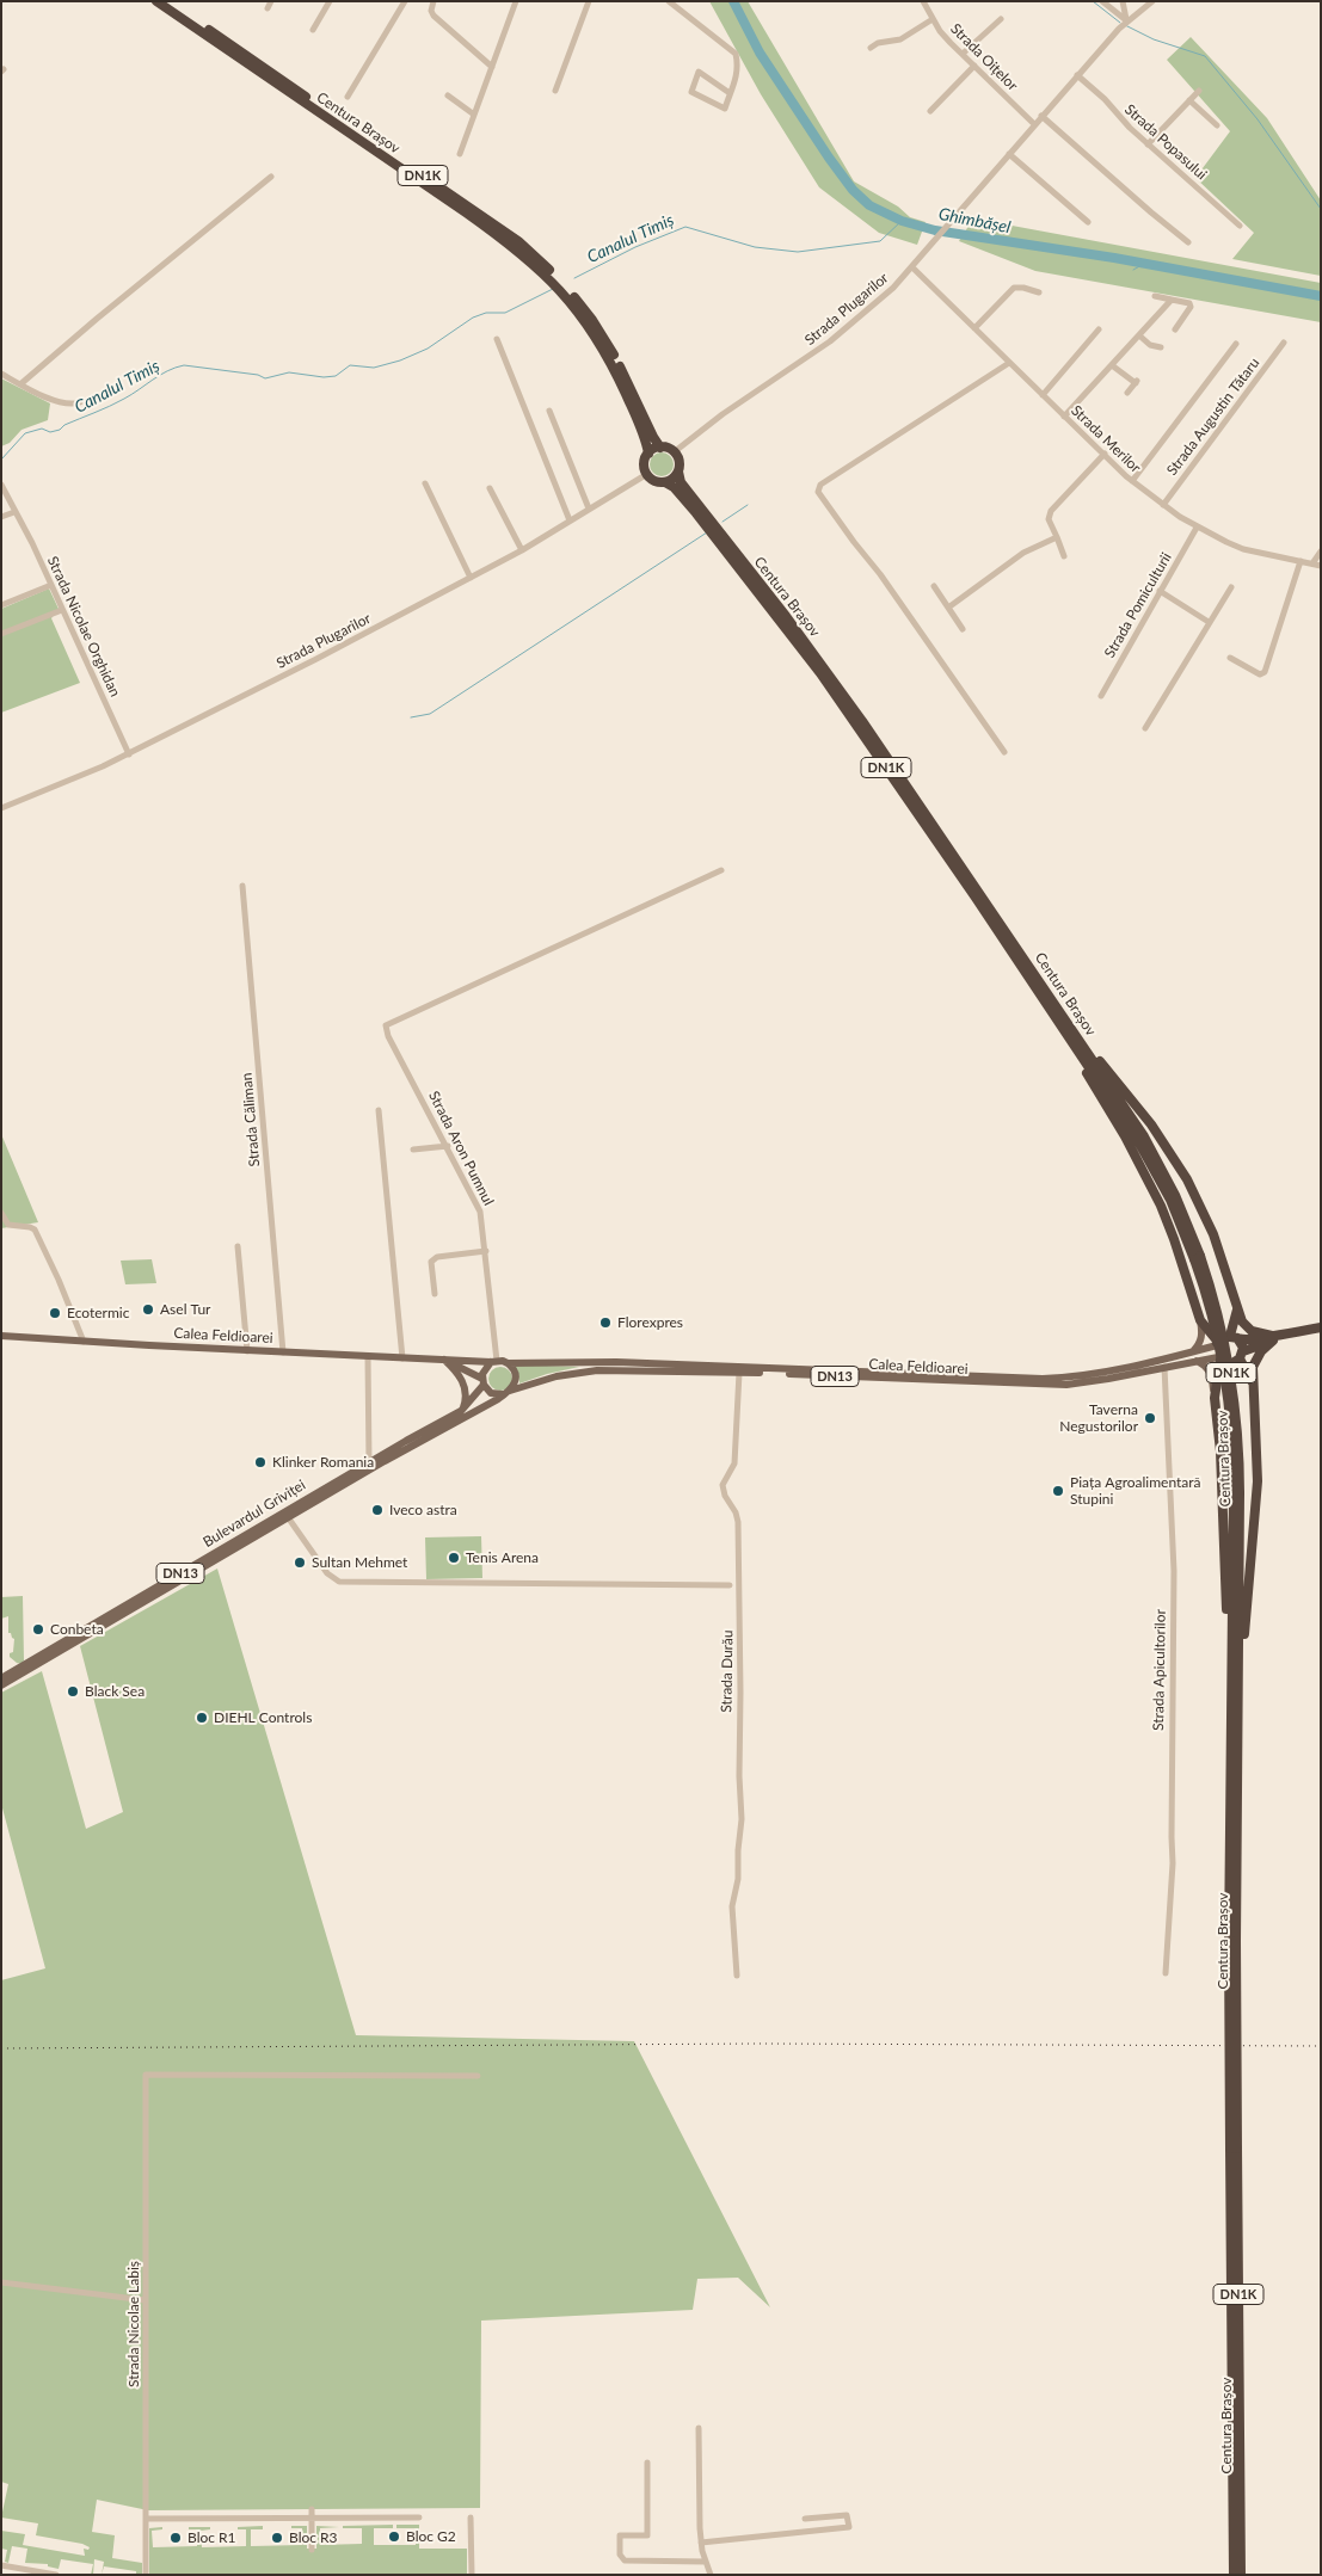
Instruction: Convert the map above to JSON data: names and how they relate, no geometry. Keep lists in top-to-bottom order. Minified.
{"streets":{"highway":["Centura Brașov","DN1K","DN13"],"main road":["Calea Feldioarei","Bulevardul Griviței"],"street":["Strada Oițelor","Strada Popasului","Strada Plugarilor","Strada Augustin Tătaru","Strada Merilor","Strada Pomiculturii","Strada Nicolae Orghidan","Strada Căliman","Strada Aron Pumnul","Strada Apicultorilor","Strada Durău","Strada Nicolae Labiș"]},"crossings":[["Strada Oițelor","Strada Plugarilor"],["Centura Brașov","DN1K"],["Centura Brașov","Strada Plugarilor"],["Strada Popasului","Strada Plugarilor"],["Strada Plugarilor","Strada Merilor"],["Strada Plugarilor","Strada Nicolae Orghidan"],["Strada Augustin Tătaru","Strada Merilor"],["Strada Merilor","Strada Pomiculturii"],["Strada Căliman","Calea Feldioarei"],["Strada Aron Pumnul","Calea Feldioarei"],["Strada Aron Pumnul","DN13"],["Strada Aron Pumnul","Bulevardul Griviței"],["Calea Feldioarei","DN13"],["Calea Feldioarei","Bulevardul Griviței"],["Calea Feldioarei","Strada Apicultorilor"],["Calea Feldioarei","Strada Durău"],["DN13","Bulevardul Griviței"]],"water":["Ghimbășel","Canalul Timiș"],"places":["Asel Tur","Ecotermic","Florexpres","Taverna Negustorilor","Klinker Romania","Piața Agroalimentară Stupini","Iveco astra","Tenis Arena","Sultan Mehmet","Conbeta","Black Sea","DIEHL Controls","Bloc G2","Bloc R1","Bloc R3"]}
